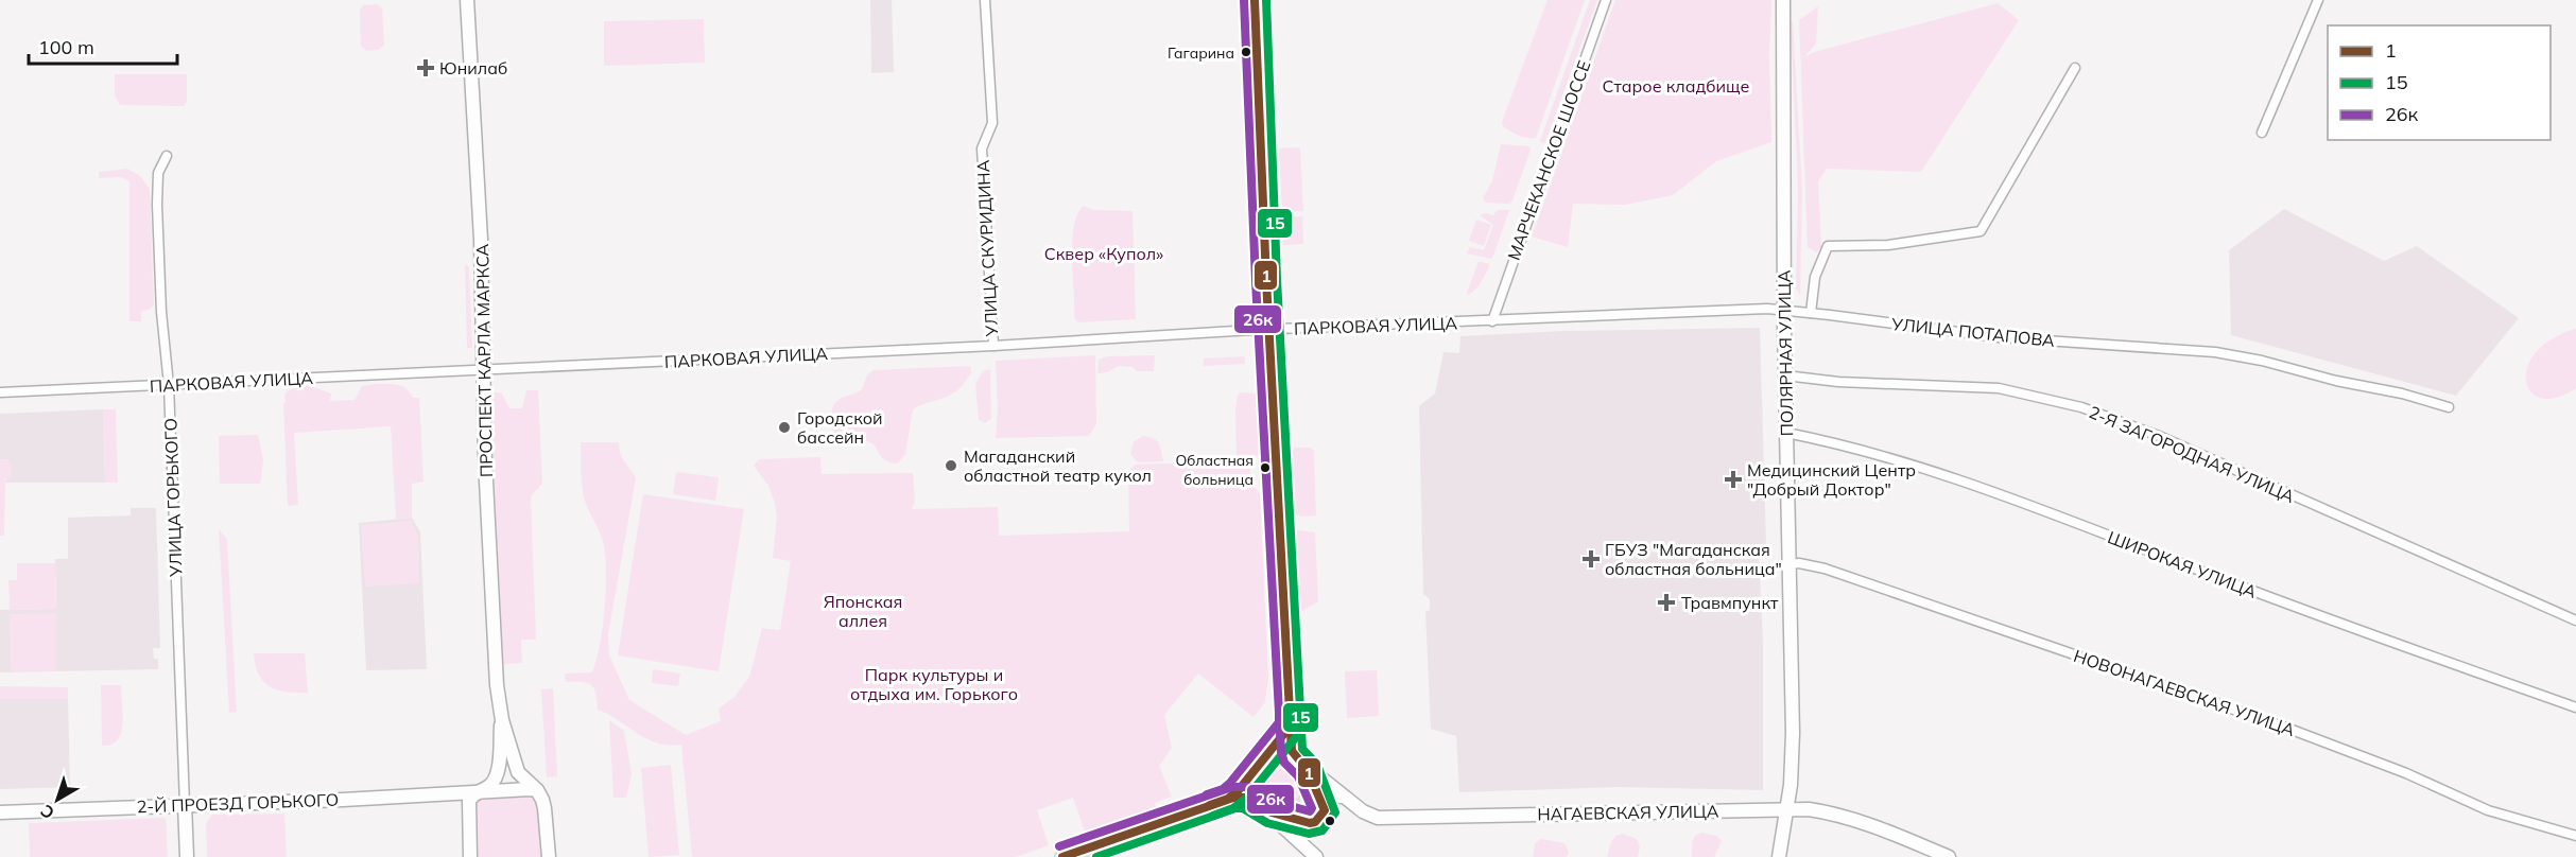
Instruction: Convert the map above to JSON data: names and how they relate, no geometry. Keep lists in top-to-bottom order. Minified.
{"streets":{"main road":["ПОЛЯРНАЯ УЛИЦА","ПРОСПЕКТ КАРЛА МАРКСА","2-Й ПРОЕЗД ГОРЬКОГО","НАГАЕВСКАЯ УЛИЦА"],"street":["МАРЧЕКАНСКОЕ ШОССЕ","УЛИЦА СКУРИДИНА","ПАРКОВАЯ УЛИЦА","УЛИЦА ПОТАПОВА","2-Я ЗАГОРОДНАЯ УЛИЦА","УЛИЦА ГОРЬКОГО","ШИРОКАЯ УЛИЦА","НОВОНАГАЕВСКАЯ УЛИЦА"]},"crossings":[["МАРЧЕКАНСКОЕ ШОССЕ","ПАРКОВАЯ УЛИЦА"],["МАРЧЕКАНСКОЕ ШОССЕ","УЛИЦА ПОТАПОВА"],["УЛИЦА СКУРИДИНА","ПАРКОВАЯ УЛИЦА"],["ПАРКОВАЯ УЛИЦА","УЛИЦА ПОТАПОВА"],["ПАРКОВАЯ УЛИЦА","ПРОСПЕКТ КАРЛА МАРКСА"],["ПАРКОВАЯ УЛИЦА","УЛИЦА ГОРЬКОГО"],["УЛИЦА ПОТАПОВА","ПОЛЯРНАЯ УЛИЦА"],["ПОЛЯРНАЯ УЛИЦА","2-Я ЗАГОРОДНАЯ УЛИЦА"],["ПОЛЯРНАЯ УЛИЦА","ШИРОКАЯ УЛИЦА"],["ПОЛЯРНАЯ УЛИЦА","НОВОНАГАЕВСКАЯ УЛИЦА"],["ПОЛЯРНАЯ УЛИЦА","НАГАЕВСКАЯ УЛИЦА"],["ПРОСПЕКТ КАРЛА МАРКСА","2-Й ПРОЕЗД ГОРЬКОГО"],["УЛИЦА ГОРЬКОГО","2-Й ПРОЕЗД ГОРЬКОГО"]],"parks":["Старое кладбище","Сквер «Купол»","Японская аллея","Парк культуры и отдыха им. Горького"],"places":{"other":["Гагарина","Городской бассейн","Магаданский областной театр кукол","Областная больница"],"health":["Юнилаб","Медицинский Центр \"Добрый Доктор\"","ГБУЗ \"Магаданская областная больница\"","Травмпункт"]},"lines":["transit line 1","transit line 15","transit line 26к"],"legend":["1","15","26к"],"scale_bar":"100 m","north":"bottom left"}
